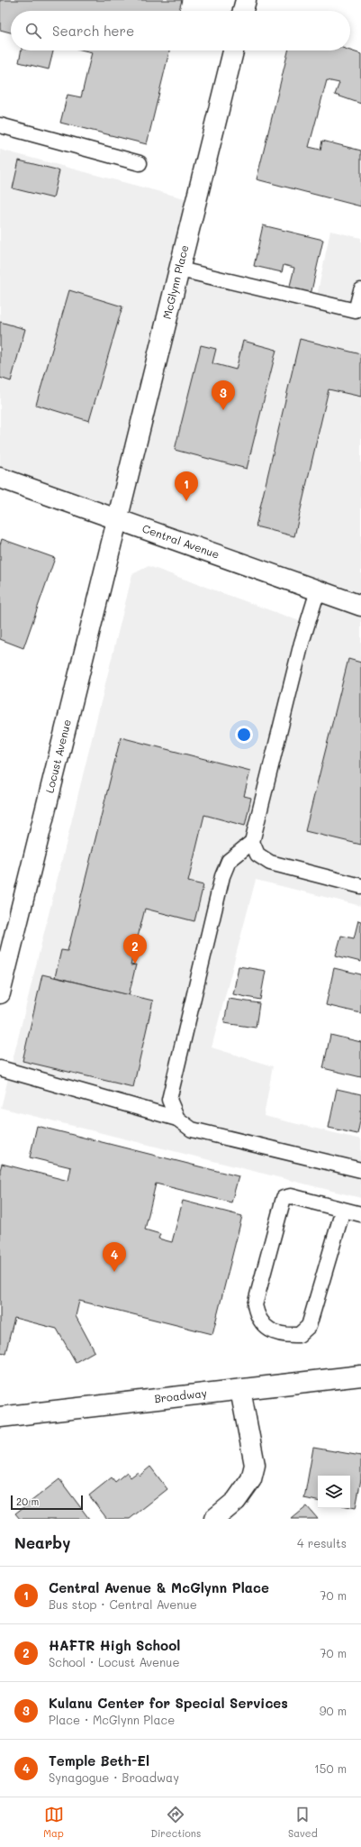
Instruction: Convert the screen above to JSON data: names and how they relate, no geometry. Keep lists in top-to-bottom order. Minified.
{"streets":{"street":["McGlynn Place","Central Avenue","Locust Avenue","Broadway"]},"crossings":[["McGlynn Place","Central Avenue"],["McGlynn Place","Locust Avenue"],["Central Avenue","Locust Avenue"]],"scale_bar":"20 m","page":{"search":"Search here","pins":["3","1","2","4"],"scale":"20 m","heading":["Nearby","4 results"],"list":[{"mark":"1","name":"Central Avenue & McGlynn Place","note":"Bus stop · Central Avenue","value":"70 m"},{"mark":"2","name":"HAFTR High School","note":"School · Locust Avenue","value":"70 m"},{"mark":"3","name":"Kulanu Center for Special Services","note":"Place · McGlynn Place","value":"90 m"},{"mark":"4","name":"Temple Beth-El","note":"Synagogue · Broadway","value":"150 m"}],"nav":["Map","Directions","Saved"]}}
